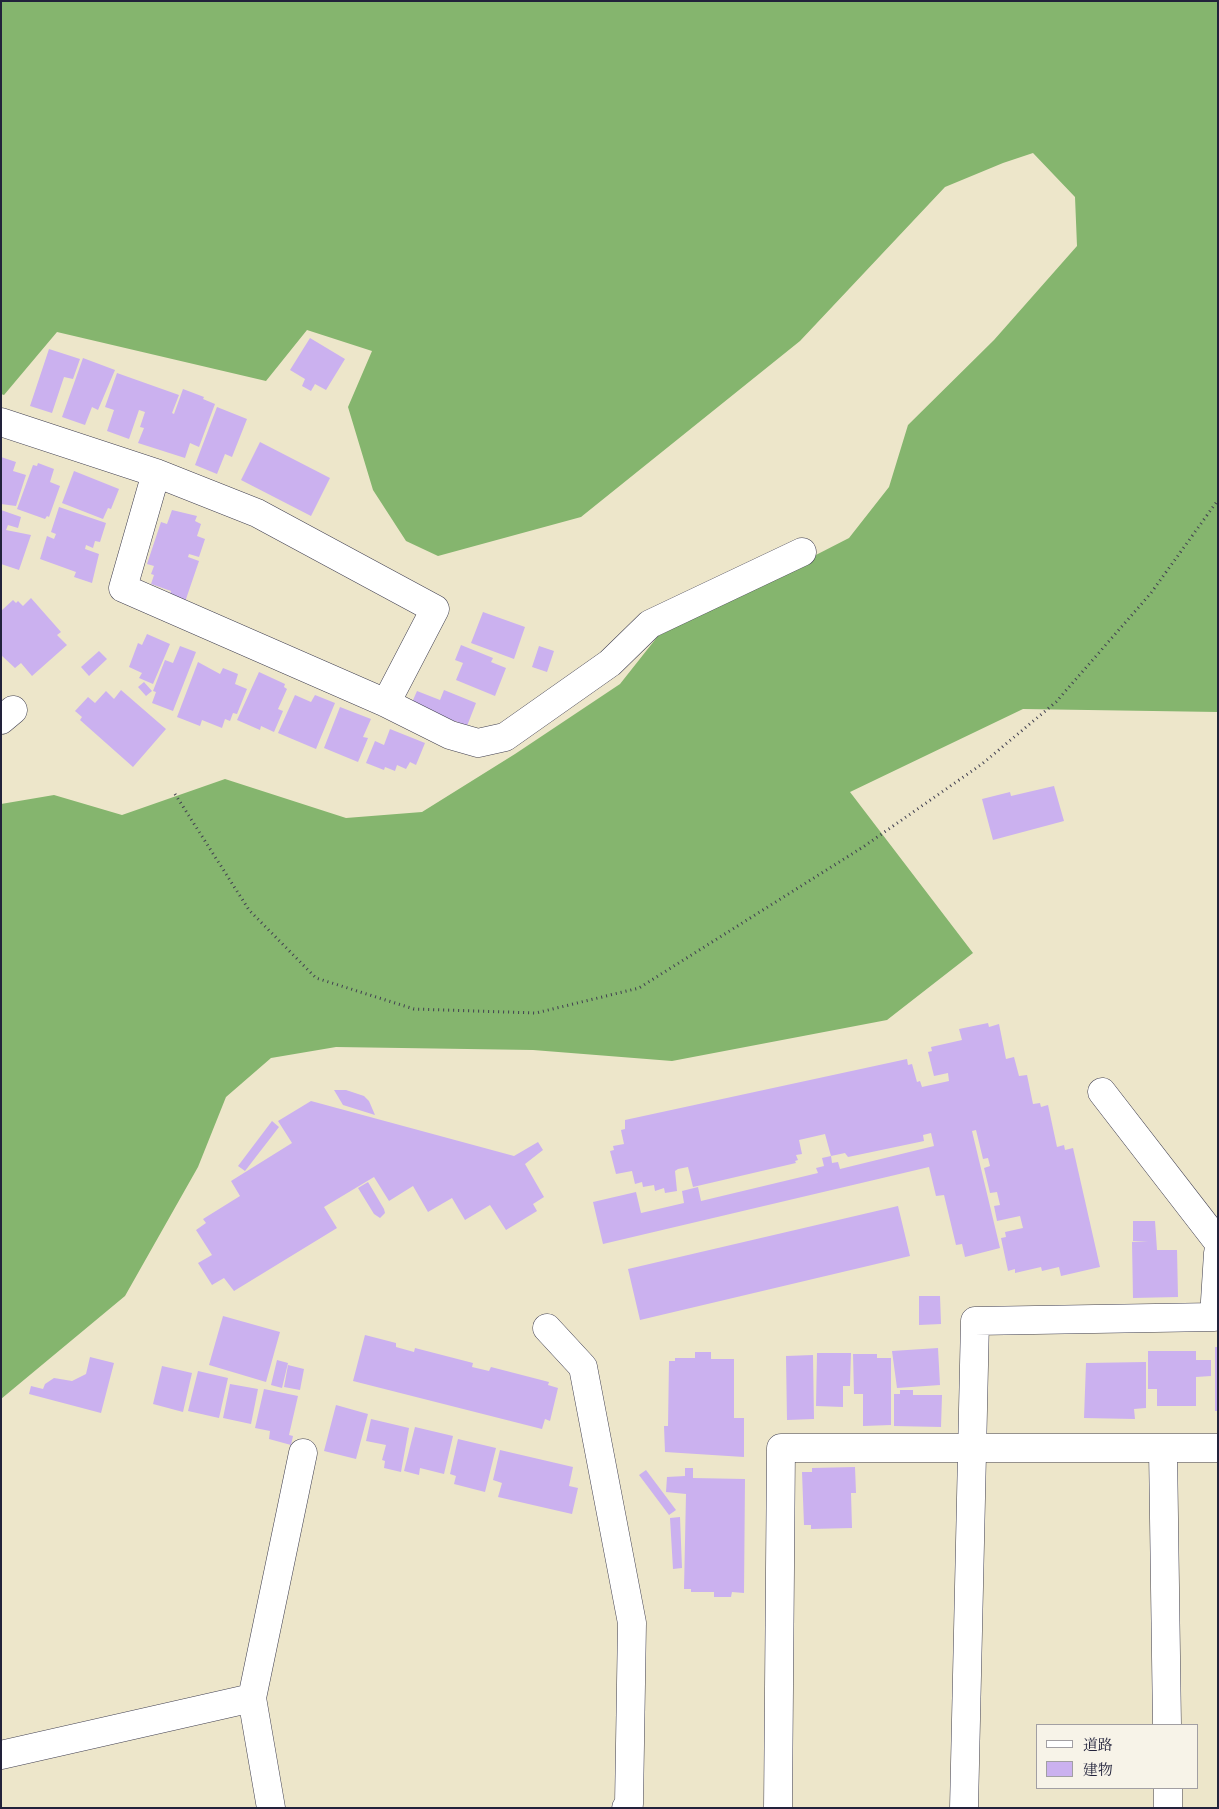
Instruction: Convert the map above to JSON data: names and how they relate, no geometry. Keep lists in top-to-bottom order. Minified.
{"legend":["道路","建物"]}
